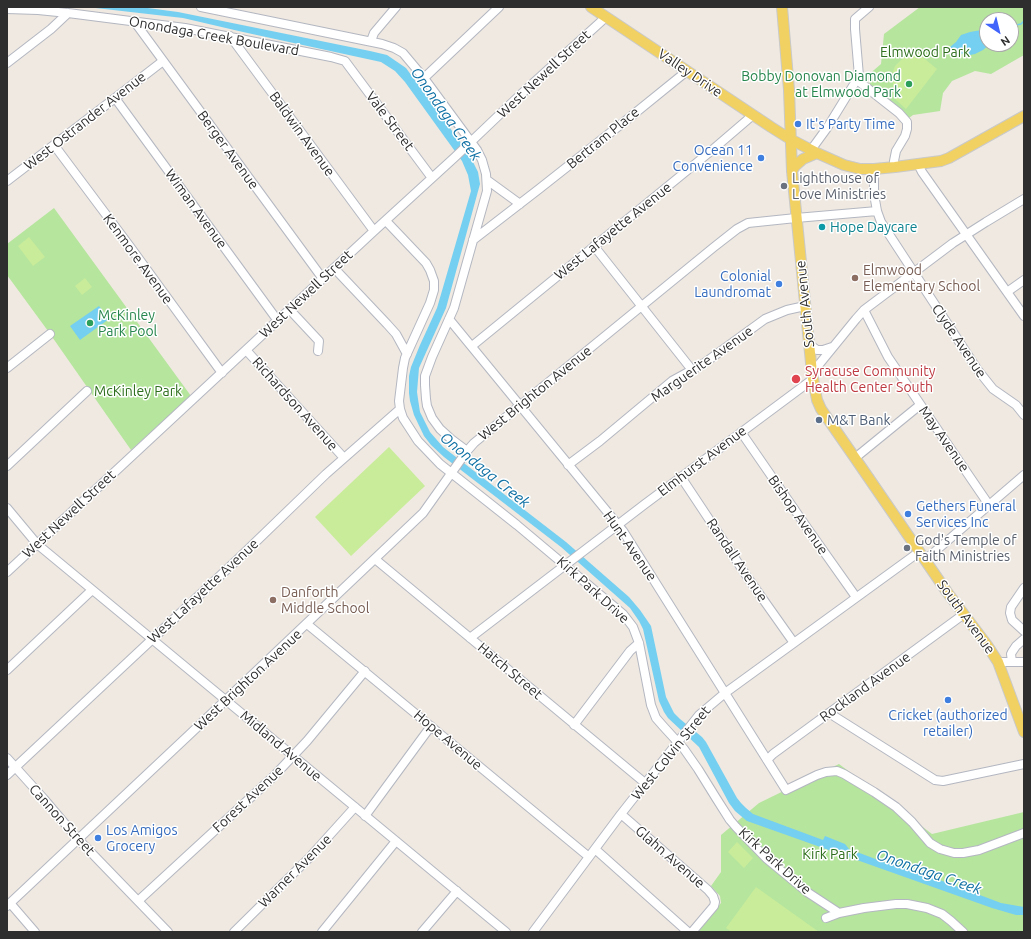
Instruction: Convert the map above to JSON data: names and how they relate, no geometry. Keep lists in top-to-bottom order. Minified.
{"streets":{"main road":["Valley Drive","South Avenue"],"street":["Onondaga Creek Boulevard","West Newell Street","West Ostrander Avenue","Vale Street","Baldwin Avenue","Bertram Place","Berger Avenue","Wiman Avenue","West Lafayette Avenue","Kenmore Avenue","Clyde Avenue","Marguerite Avenue","West Brighton Avenue","Richardson Avenue","May Avenue","Elmhurst Avenue","Bishop Avenue","Hunt Avenue","Randall Avenue","Kirk Park Drive","Hatch Street","Rockland Avenue","Hope Avenue","Midland Avenue","West Colvin Street","Forest Avenue","Cannon Street","Glahn Avenue","Warner Avenue"]},"crossings":[["Onondaga Creek Boulevard","West Newell Street"],["Onondaga Creek Boulevard","Vale Street"],["Onondaga Creek Boulevard","Baldwin Avenue"],["Onondaga Creek Boulevard","Bertram Place"],["Onondaga Creek Boulevard","Berger Avenue"],["Onondaga Creek Boulevard","West Brighton Avenue"],["Onondaga Creek Boulevard","Hunt Avenue"],["Valley Drive","West Newell Street"],["Valley Drive","Bertram Place"],["Valley Drive","West Lafayette Avenue"],["Valley Drive","South Avenue"],["Valley Drive","Clyde Avenue"],["West Newell Street","Vale Street"],["West Newell Street","Baldwin Avenue"],["West Newell Street","Berger Avenue"],["West Newell Street","Wiman Avenue"],["West Newell Street","Kenmore Avenue"],["West Newell Street","Richardson Avenue"],["West Newell Street","Kirk Park Drive"],["West Newell Street","Midland Avenue"],["West Ostrander Avenue","Berger Avenue"],["West Ostrander Avenue","Wiman Avenue"],["West Ostrander Avenue","Kenmore Avenue"],["West Lafayette Avenue","Richardson Avenue"],["West Lafayette Avenue","Hunt Avenue"],["West Lafayette Avenue","Kirk Park Drive"],["West Lafayette Avenue","Midland Avenue"],["West Lafayette Avenue","Cannon Street"],["South Avenue","Marguerite Avenue"],["South Avenue","West Brighton Avenue"],["South Avenue","Elmhurst Avenue"],["South Avenue","Rockland Avenue"],["South Avenue","West Colvin Street"],["Clyde Avenue","West Brighton Avenue"],["Clyde Avenue","Elmhurst Avenue"],["Marguerite Avenue","Hunt Avenue"],["West Brighton Avenue","Hunt Avenue"],["West Brighton Avenue","Kirk Park Drive"],["West Brighton Avenue","Hatch Street"],["West Brighton Avenue","Hope Avenue"],["West Brighton Avenue","Midland Avenue"],["West Brighton Avenue","Cannon Street"],["May Avenue","Elmhurst Avenue"],["May Avenue","West Colvin Street"],["Elmhurst Avenue","Bishop Avenue"],["Elmhurst Avenue","Hunt Avenue"],["Elmhurst Avenue","Randall Avenue"],["Elmhurst Avenue","Kirk Park Drive"],["Bishop Avenue","West Colvin Street"],["Hunt Avenue","Rockland Avenue"],["Hunt Avenue","West Colvin Street"],["Randall Avenue","West Colvin Street"],["Kirk Park Drive","West Colvin Street"],["Hatch Street","West Colvin Street"],["Hope Avenue","West Colvin Street"],["Hope Avenue","Forest Avenue"],["Midland Avenue","Forest Avenue"],["Midland Avenue","Warner Avenue"],["West Colvin Street","Glahn Avenue"],["Forest Avenue","Cannon Street"]],"water":["Onondaga Creek"],"parks":["Elmwood Park","McKinley Park","Kirk Park"],"places":["Bobby Donovan Diamond at Elmwood Park","It's Party Time","Ocean 11 Convenience","Lighthouse of Love Ministries","Hope Daycare","Elmwood Elementary School","Colonial Laundromat","McKinley Park Pool","Syracuse Community Health Center South","M&T Bank","Gethers Funeral Services Inc","God's Temple of Faith Ministries","Danforth Middle School","Cricket (authorized retailer)","Los Amigos Grocery"],"north":"bottom right"}
